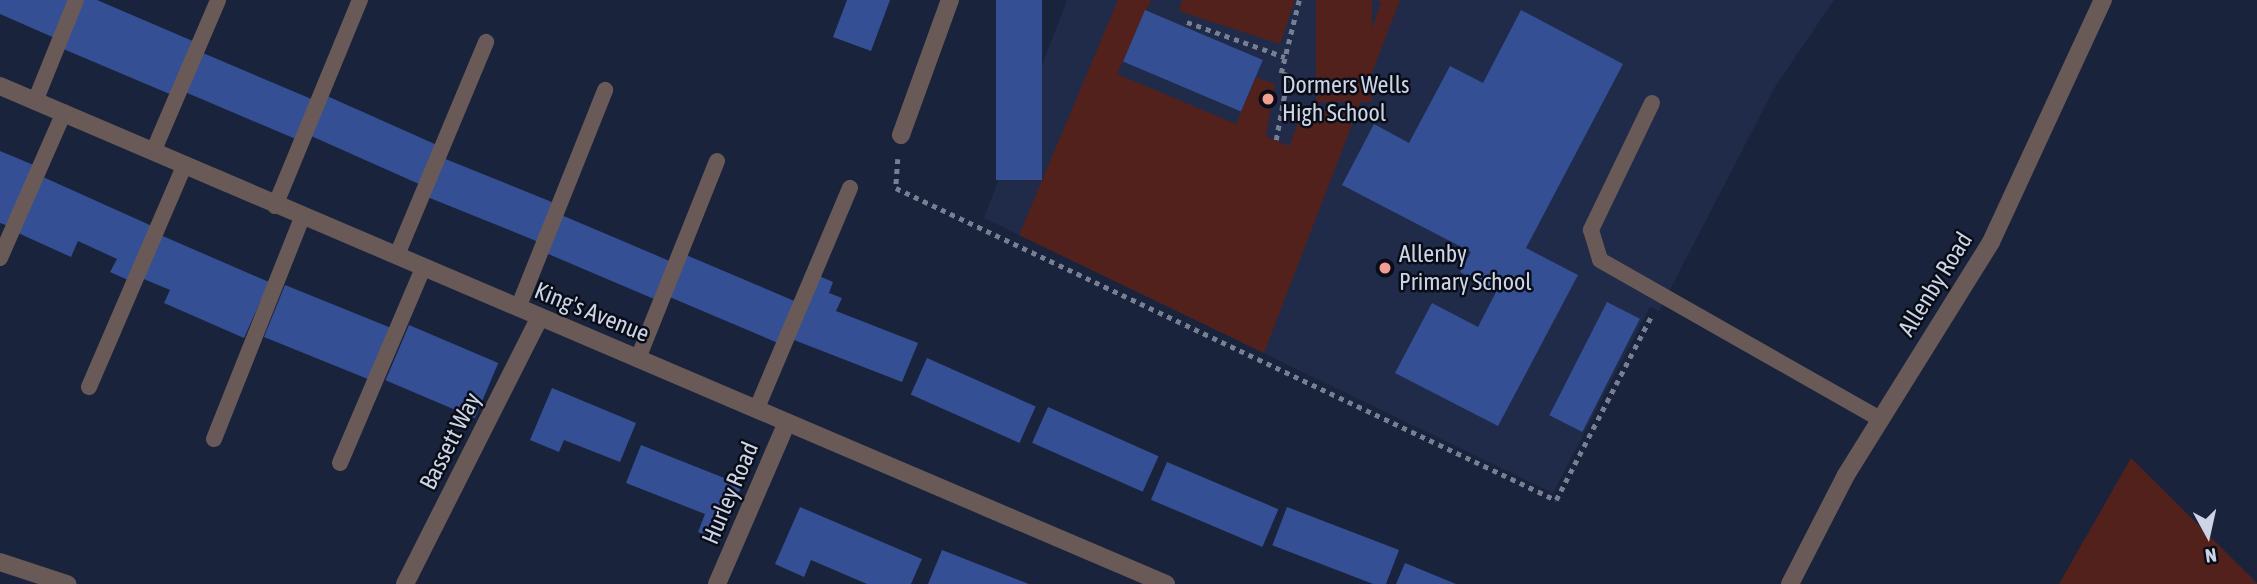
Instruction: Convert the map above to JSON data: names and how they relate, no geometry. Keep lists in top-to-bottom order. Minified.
{"streets":{"street":["Allenby Road","King's Avenue","Bassett Way","Hurley Road"]},"crossings":[["King's Avenue","Bassett Way"],["King's Avenue","Hurley Road"]],"places":["Dormers Wells High School","Allenby Primary School"],"north":"bottom"}
